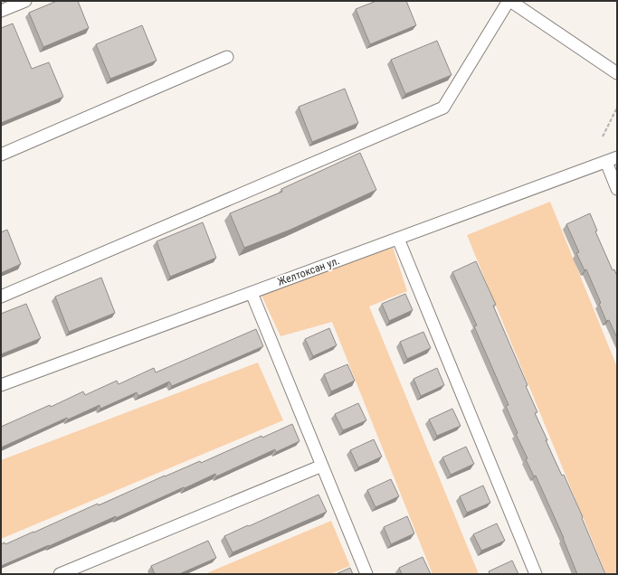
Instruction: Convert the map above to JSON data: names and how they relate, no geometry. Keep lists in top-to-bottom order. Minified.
{"streets":{"street":["Желтоксан ул."]}}
